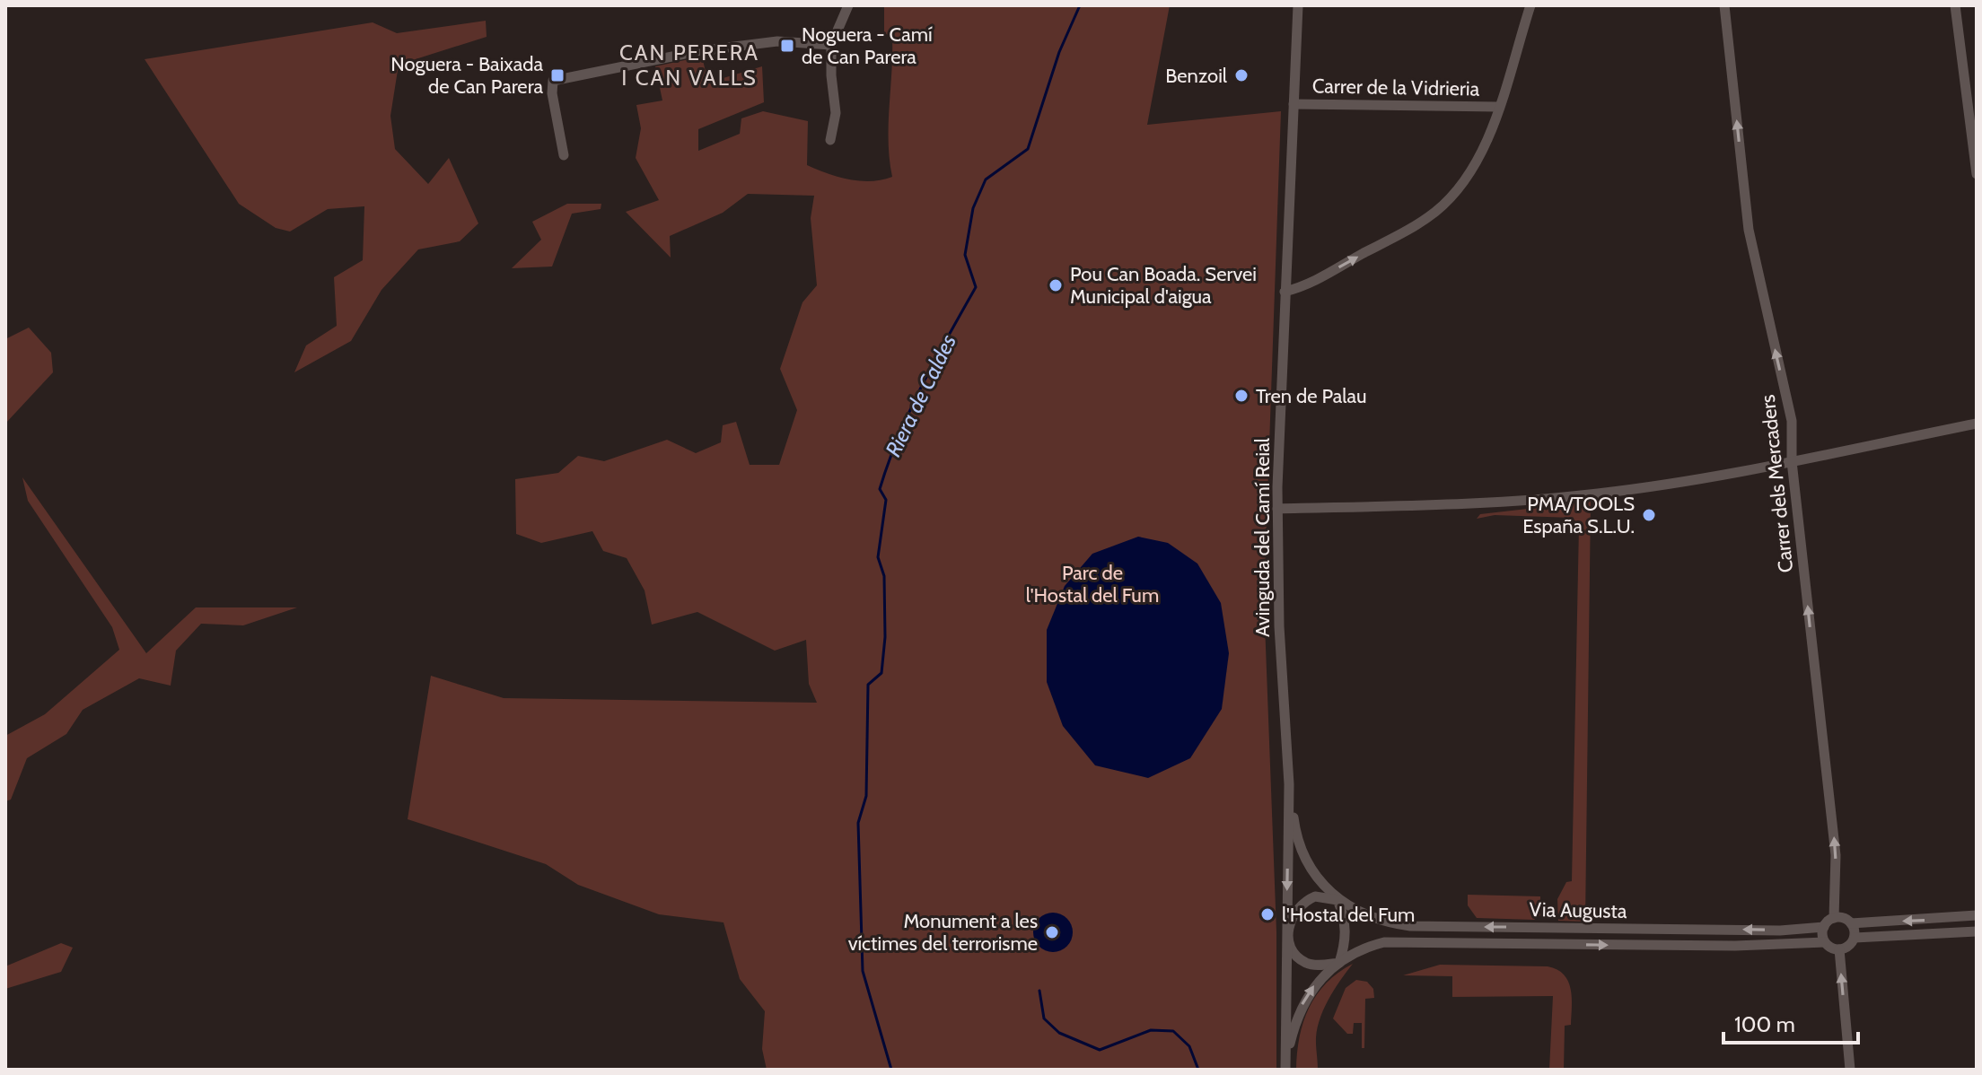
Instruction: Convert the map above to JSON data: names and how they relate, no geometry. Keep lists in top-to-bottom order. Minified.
{"streets":{"street":["Carrer de la Vidrieria","Carrer dels Mercaders","Avinguda del Camí Reial","Via Augusta"]},"crossings":[["Carrer de la Vidrieria","Avinguda del Camí Reial"],["Carrer dels Mercaders","Via Augusta"],["Avinguda del Camí Reial","Via Augusta"]],"one_way":["Carrer dels Mercaders"],"districts":["CAN PERERA I CAN VALLS"],"water":["Riera de Caldes"],"parks":["Parc de l'Hostal del Fum"],"places":{"transit":["Noguera - Camí de Can Parera","Noguera - Baixada de Can Parera"],"other":["Benzoil","Pou Can Boada. Servei Municipal d'aigua","Tren de Palau","PMA/TOOLS España S.L.U.","l'Hostal del Fum","Monument a les víctimes del terrorisme"]},"scale_bar":"100 m"}
